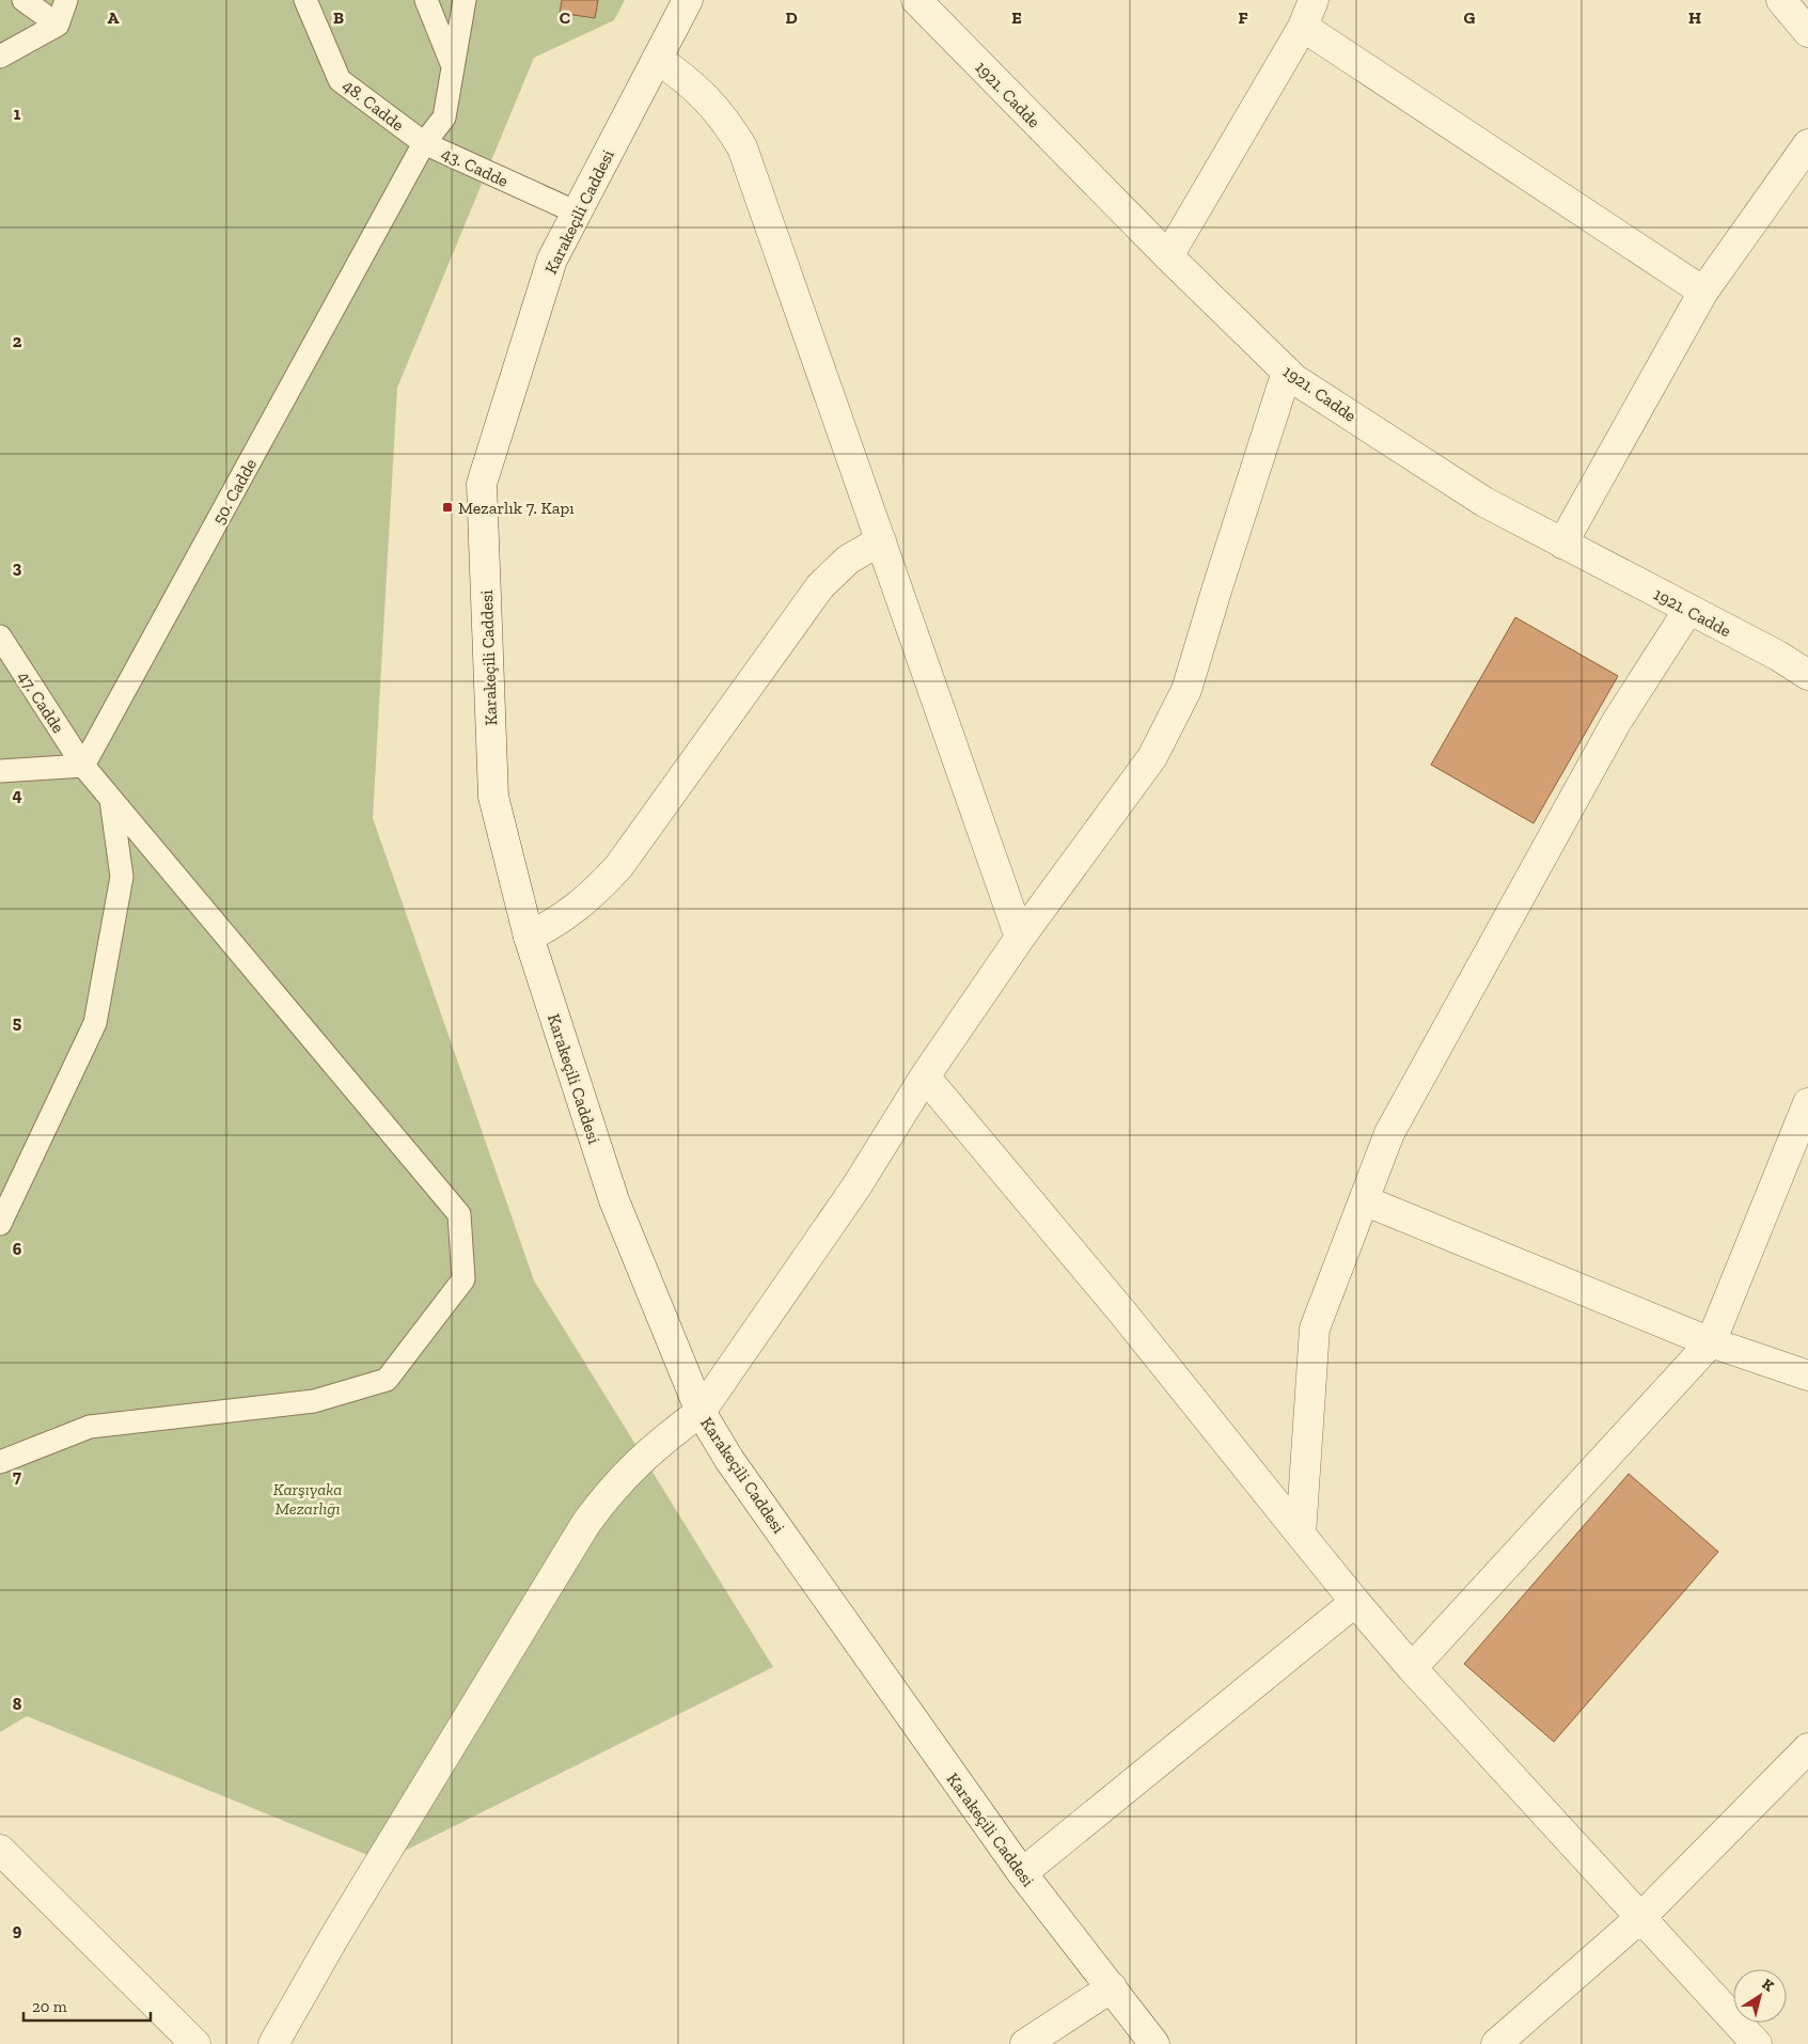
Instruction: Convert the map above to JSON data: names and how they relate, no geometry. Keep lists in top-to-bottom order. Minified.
{"streets":{"street":["1921. Cadde","Karakeçili Caddesi"],"lane":["48. Cadde","43. Cadde","50. Cadde","47. Cadde"]},"crossings":[["48. Cadde","43. Cadde"],["48. Cadde","50. Cadde"],["43. Cadde","Karakeçili Caddesi"],["43. Cadde","50. Cadde"],["50. Cadde","47. Cadde"]],"parks":["Karşıyaka Mezarlığı"],"places":{"transit":["Mezarlık 7. Kapı"]},"scale_bar":"20 m","north":"top right","grid":{"columns":["A","B","C","D","E","F","G","H"],"rows":["1","2","3","4","5","6","7","8","9"]}}
